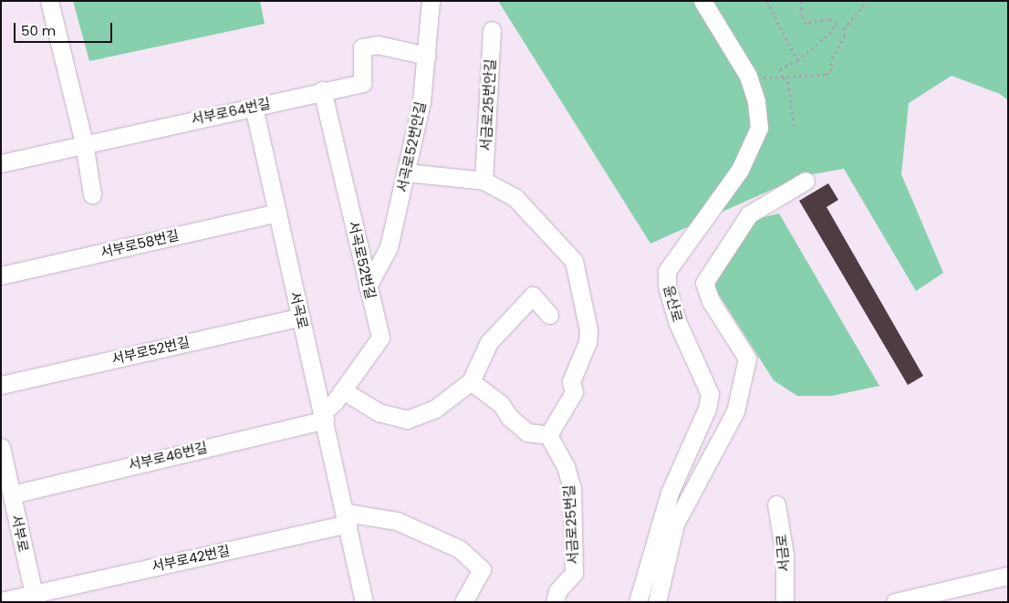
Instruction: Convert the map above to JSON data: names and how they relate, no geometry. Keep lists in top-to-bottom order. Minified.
{"streets":{"street":["서금로25번안길","서부로64번길","서곡로52번안길","서부로58번길","서곡로52번길","윤산로","서곡로","서부로52번길","서부로46번길","서금로25번길","서부로","서금로","서부로42번길"]},"crossings":[["서부로64번길","서곡로52번안길"],["서부로64번길","서곡로52번길"],["서부로64번길","서곡로"],["서곡로52번안길","서곡로52번길"],["서부로58번길","서곡로"],["서곡로52번길","서곡로"],["서곡로52번길","서부로46번길"],["서곡로","서부로52번길"],["서곡로","서부로46번길"],["서곡로","서부로42번길"],["서부로46번길","서부로"],["서부로","서부로42번길"]],"scale_bar":"50 m"}
